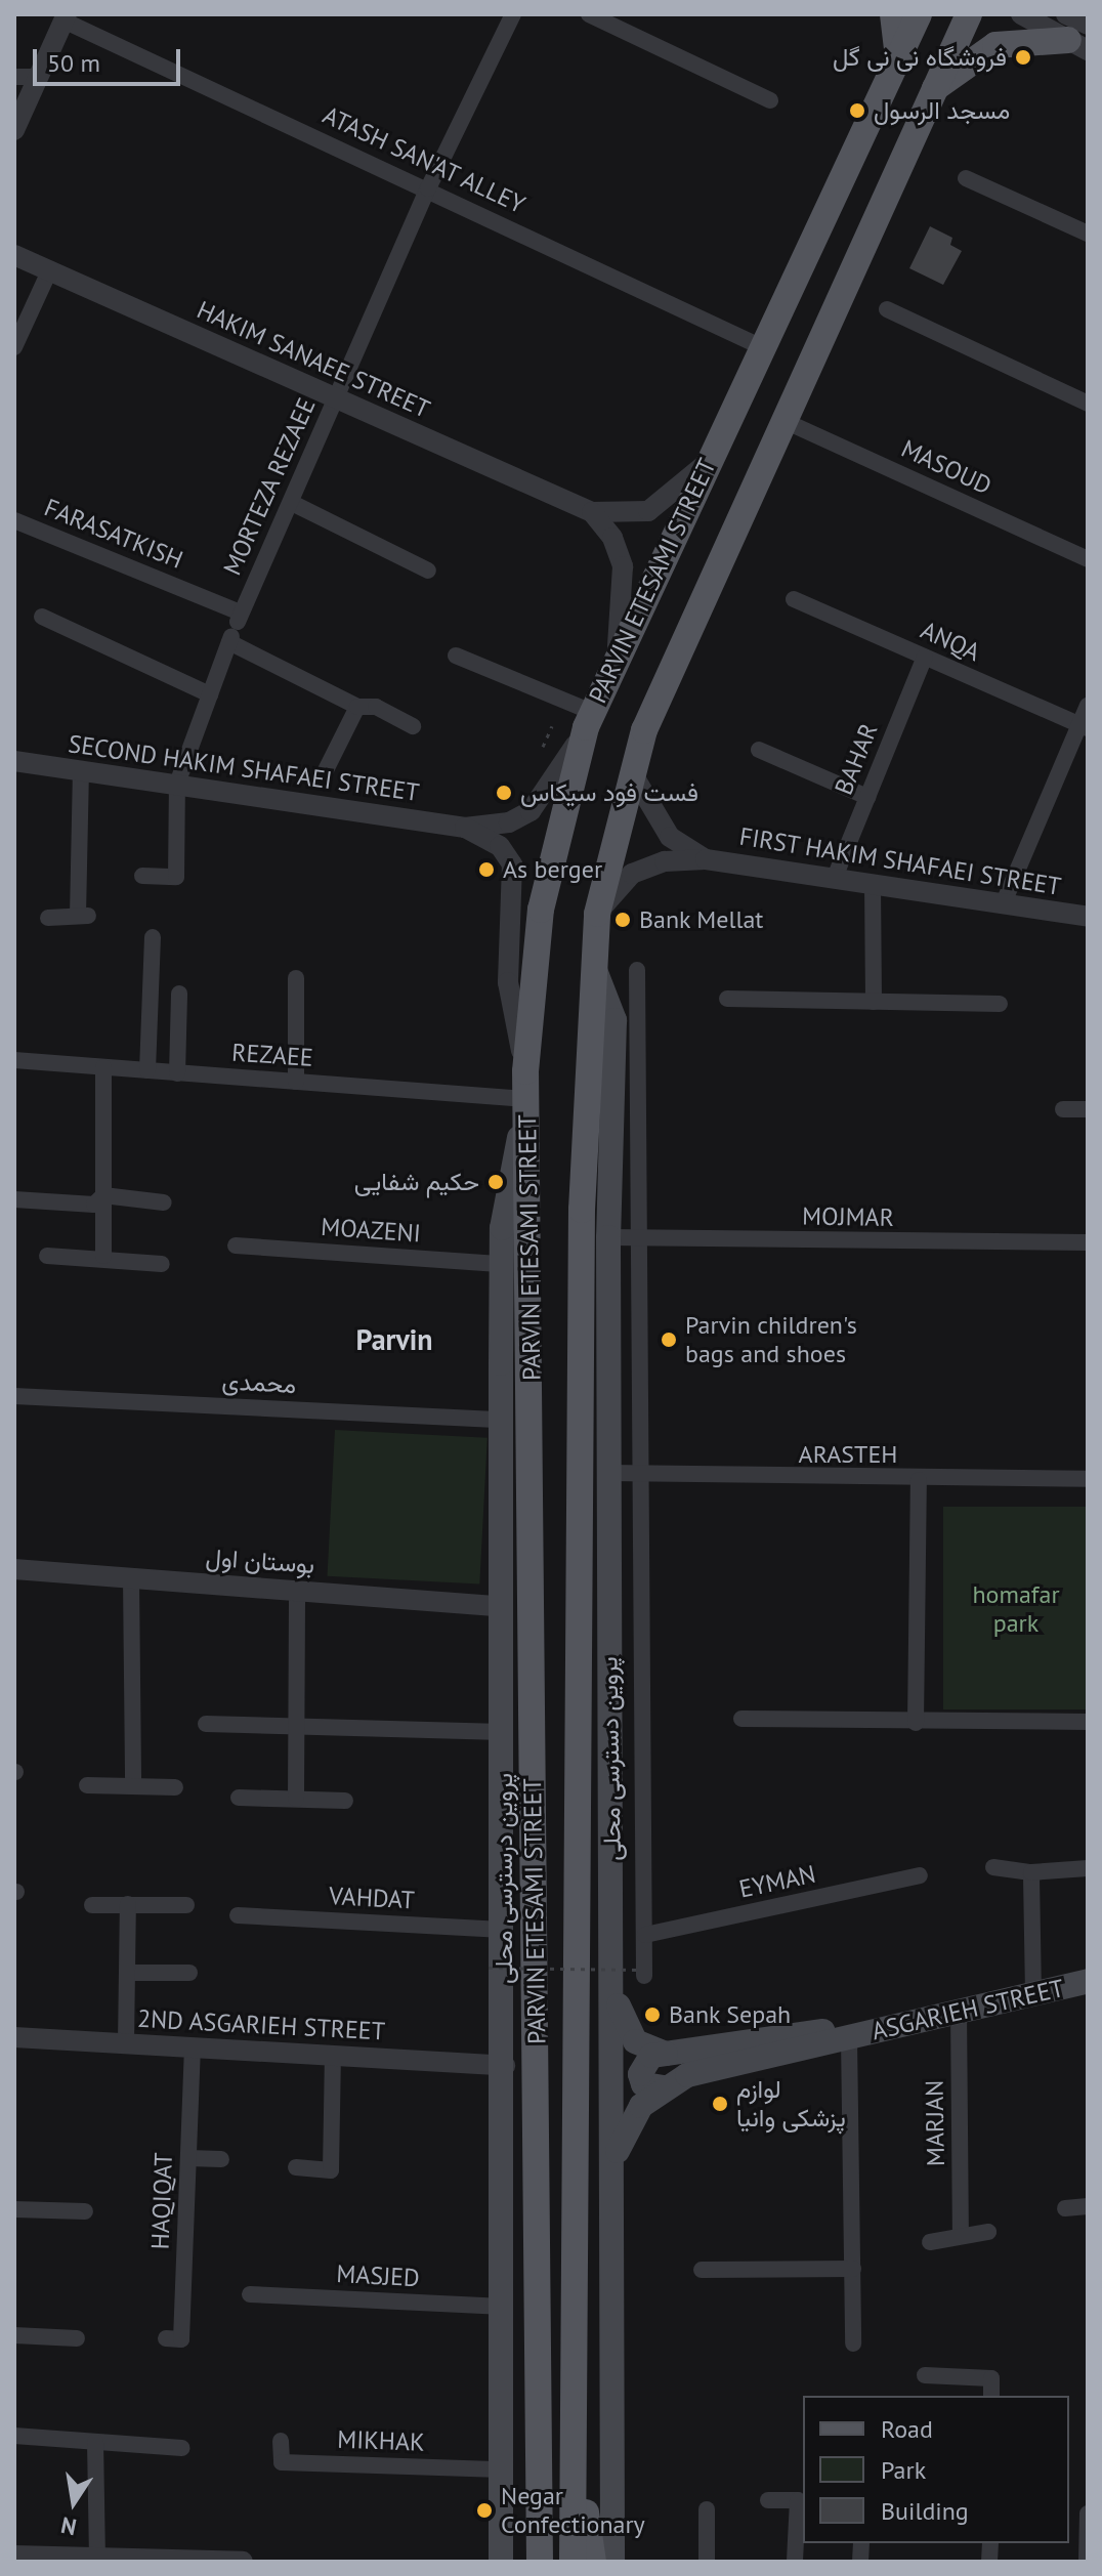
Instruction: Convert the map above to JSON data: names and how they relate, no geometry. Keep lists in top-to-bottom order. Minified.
{"streets":{"main road":["PARVIN ETESAMI STREET","پروین دسترسی محلی","پروین درسترسی محلی","ASGARIEH STREET"],"street":["ATASH SAN'AT ALLEY","HAKIM SANAEE STREET","MASOUD","MORTEZA REZAEE","FARASATKISH","ANQA","BAHAR","SECOND HAKIM SHAFAEI STREET","FIRST HAKIM SHAFAEI STREET","REZAEE","MOJMAR","MOAZENI","محمدی","ARASTEH","بوستان اول","EYMAN","VAHDAT","2ND ASGARIEH STREET","MARJAN","HAQIQAT","MASJED","MIKHAK"]},"crossings":[["ATASH SAN'AT ALLEY","MORTEZA REZAEE"],["ATASH SAN'AT ALLEY","PARVIN ETESAMI STREET"],["HAKIM SANAEE STREET","MORTEZA REZAEE"],["MASOUD","PARVIN ETESAMI STREET"],["MORTEZA REZAEE","FARASATKISH"],["MORTEZA REZAEE","SECOND HAKIM SHAFAEI STREET"],["PARVIN ETESAMI STREET","REZAEE"],["PARVIN ETESAMI STREET","پروین دسترسی محلی"],["PARVIN ETESAMI STREET","پروین درسترسی محلی"],["ANQA","BAHAR"],["BAHAR","FIRST HAKIM SHAFAEI STREET"],["REZAEE","پروین درسترسی محلی"],["MOJMAR","پروین دسترسی محلی"],["MOAZENI","پروین درسترسی محلی"],["محمدی","پروین درسترسی محلی"],["ARASTEH","پروین دسترسی محلی"],["بوستان اول","پروین درسترسی محلی"],["پروین دسترسی محلی","ASGARIEH STREET"],["پروین درسترسی محلی","VAHDAT"],["پروین درسترسی محلی","2ND ASGARIEH STREET"],["پروین درسترسی محلی","MASJED"],["پروین درسترسی محلی","MIKHAK"],["ASGARIEH STREET","MARJAN"],["2ND ASGARIEH STREET","HAQIQAT"]],"districts":["Parvin"],"parks":["homafar park"],"places":["فروشگاه نی نی گل","مسجد الرسول","فست فود سیکاس","As berger","Bank Mellat","حکیم شفایی","Parvin children's bags and shoes","Bank Sepah","لوازم پزشکی وانیا","Negar Confectionary"],"legend":["Road","Park","Building"],"scale_bar":"50 m","north":"bottom"}
